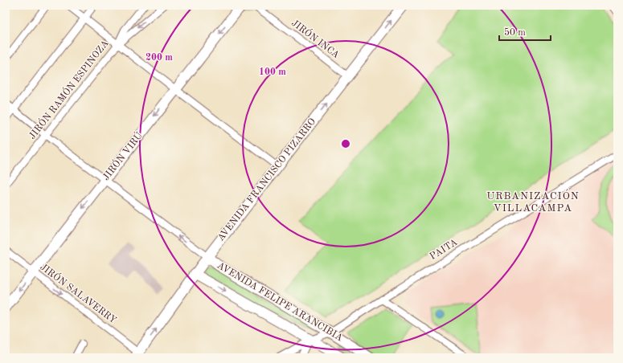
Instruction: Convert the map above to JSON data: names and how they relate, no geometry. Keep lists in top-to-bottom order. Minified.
{"streets":{"main road":["JIRÓN VIRÚ","AVENIDA FRANCISCO PIZARRO","AVENIDA FELIPE ARANCIBIA"],"street":["JIRÓN INCA","JIRÓN RAMÓN ESPINOZA","PAITA","JIRÓN SALAVERRY"]},"crossings":[["JIRÓN INCA","AVENIDA FRANCISCO PIZARRO"],["JIRÓN VIRÚ","JIRÓN SALAVERRY"],["AVENIDA FRANCISCO PIZARRO","JIRÓN SALAVERRY"],["AVENIDA FRANCISCO PIZARRO","AVENIDA FELIPE ARANCIBIA"],["PAITA","AVENIDA FELIPE ARANCIBIA"]],"one_way":["JIRÓN VIRÚ","AVENIDA FRANCISCO PIZARRO","JIRÓN SALAVERRY"],"districts":["URBANIZACIÓN VILLACAMPA"],"scale_bar":"50 m","rings":["200 m","100 m"]}
